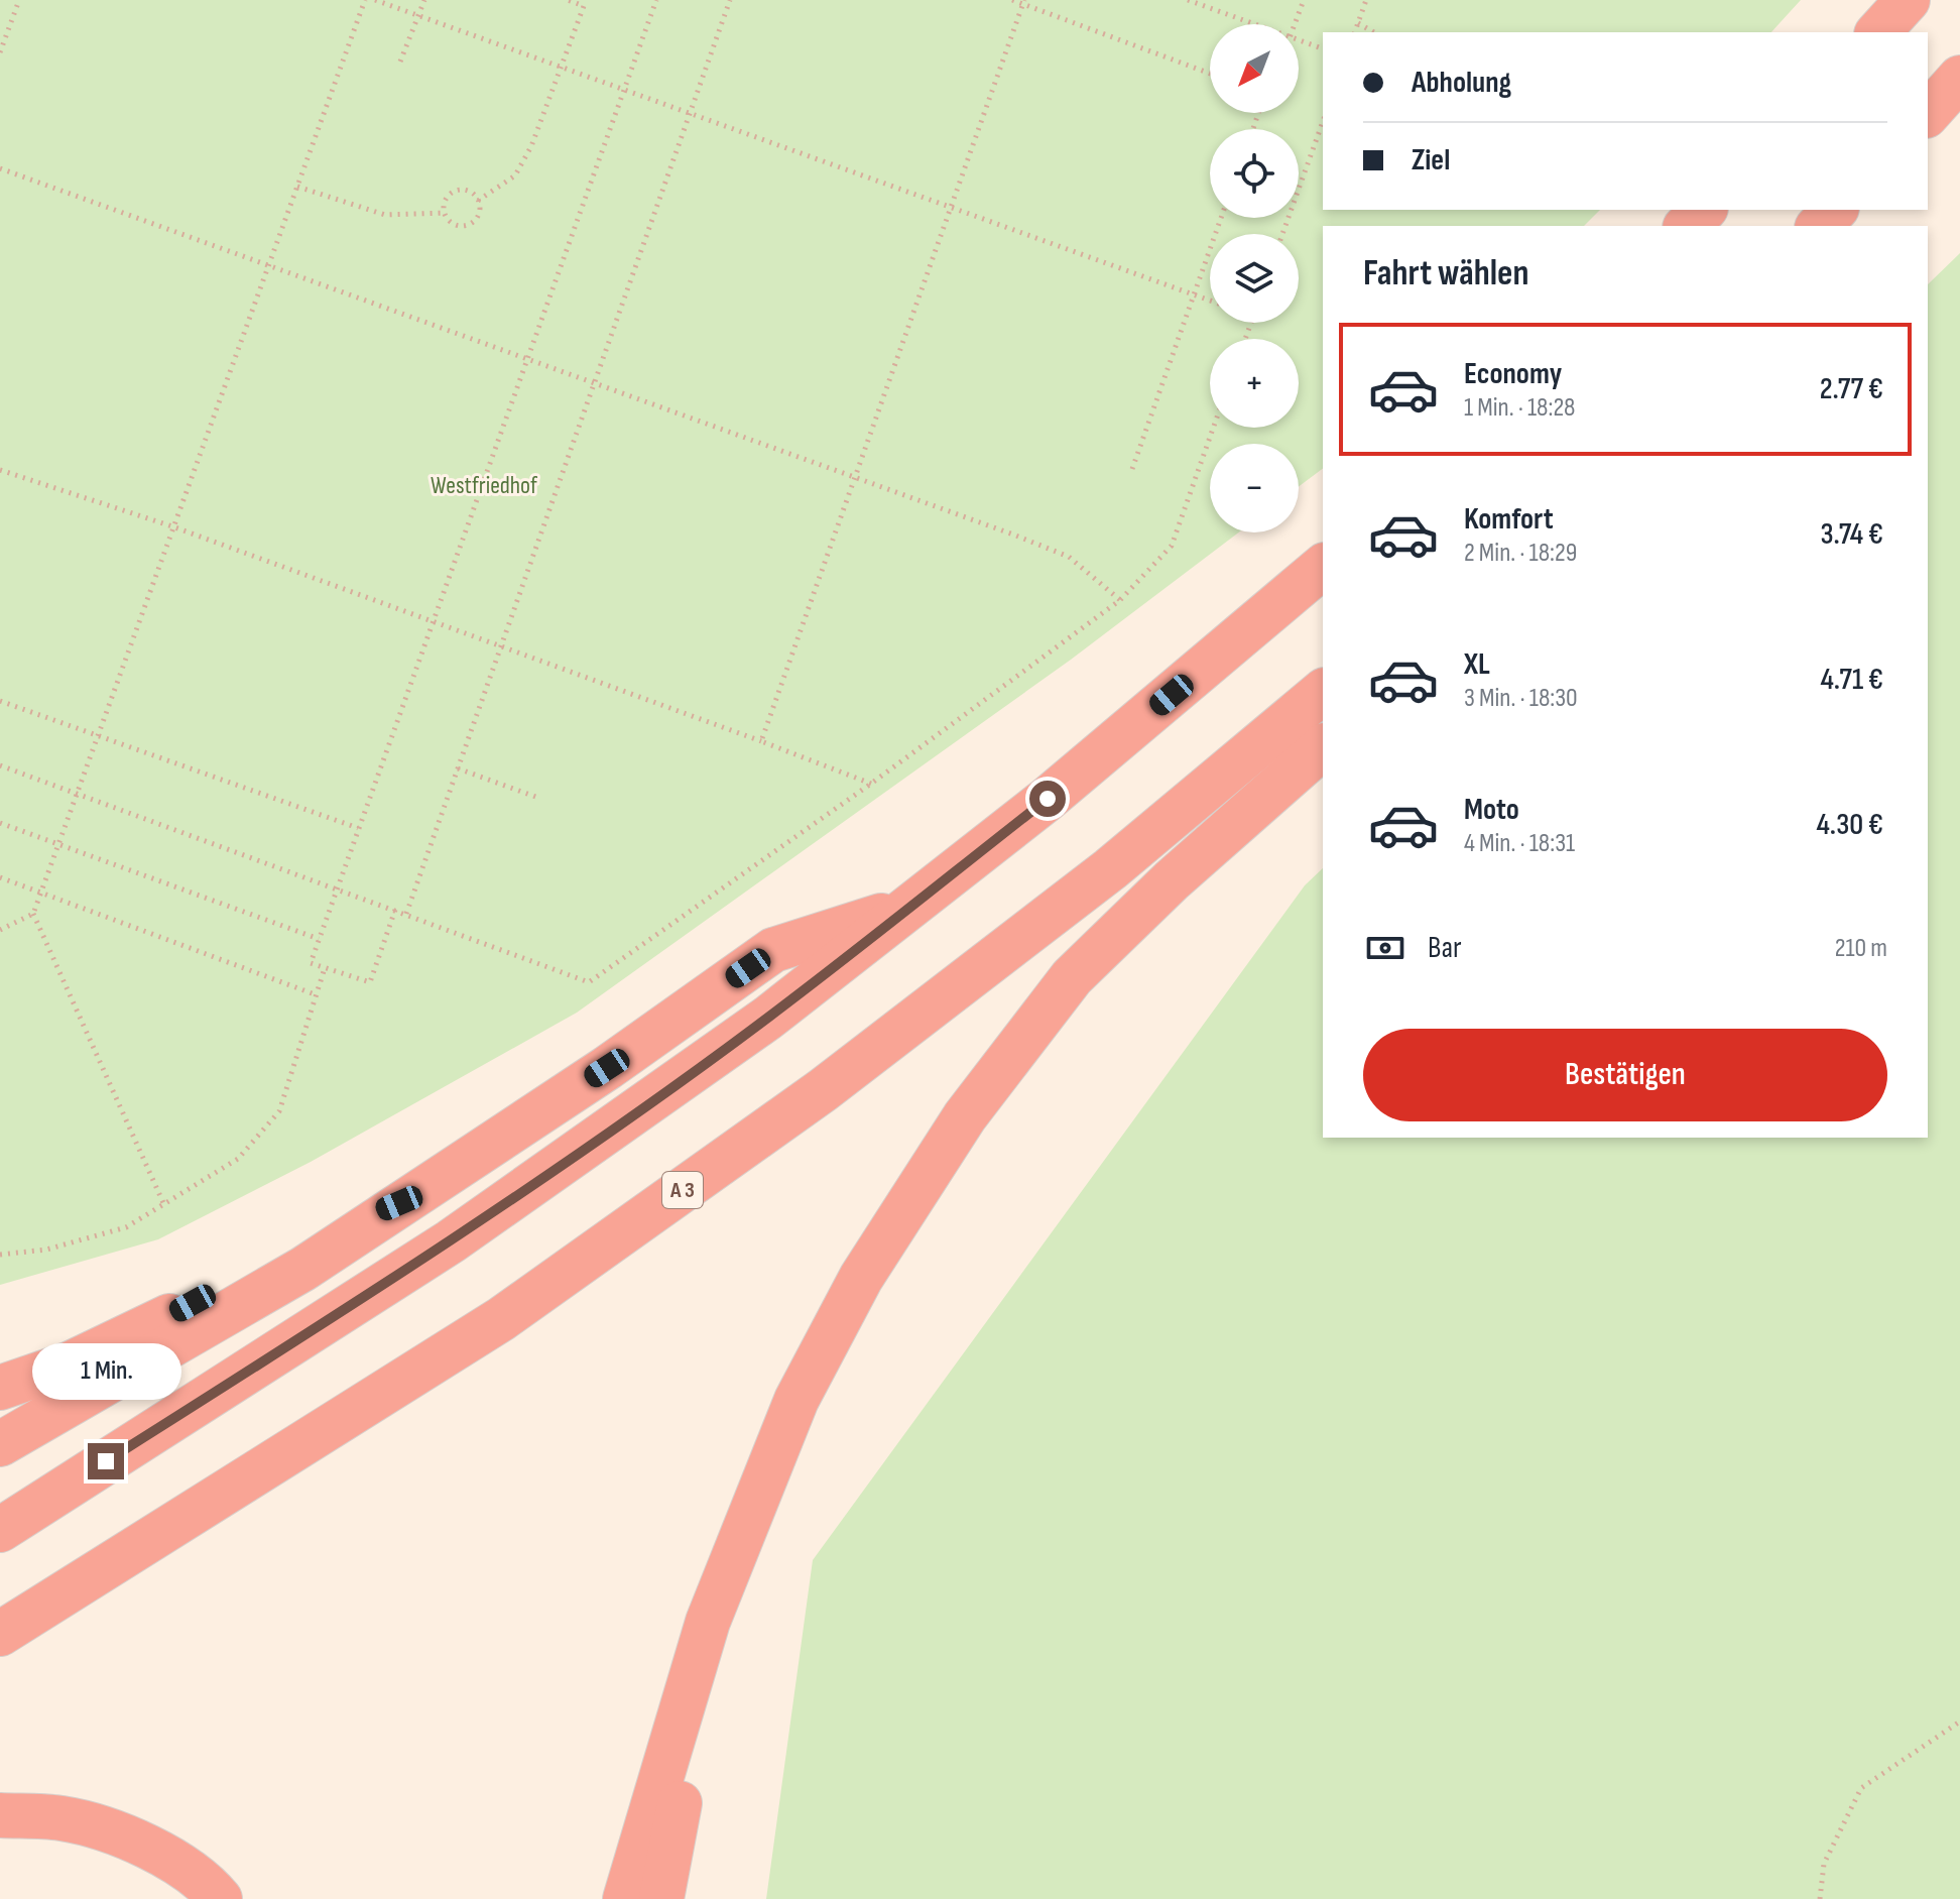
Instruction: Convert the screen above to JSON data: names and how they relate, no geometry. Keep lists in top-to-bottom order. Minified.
{"streets":{"highway":["A 3"]},"parks":["Westfriedhof"],"north":"bottom left","page":{"map_buttons":["+","−"],"banner":["Abholung","Ziel"],"heading":"Fahrt wählen","list":[{"name":"Economy","note":"1 Min. · 18:28","value":"2.77 €"},{"name":"Komfort","note":"2 Min. · 18:29","value":"3.74 €"},{"name":"XL","note":"3 Min. · 18:30","value":"4.71 €"},{"name":"Moto","note":"4 Min. · 18:31","value":"4.30 €"}],"pay":["Bar","210 m"],"buttons":"Bestätigen","bubble":"1 Min."}}
